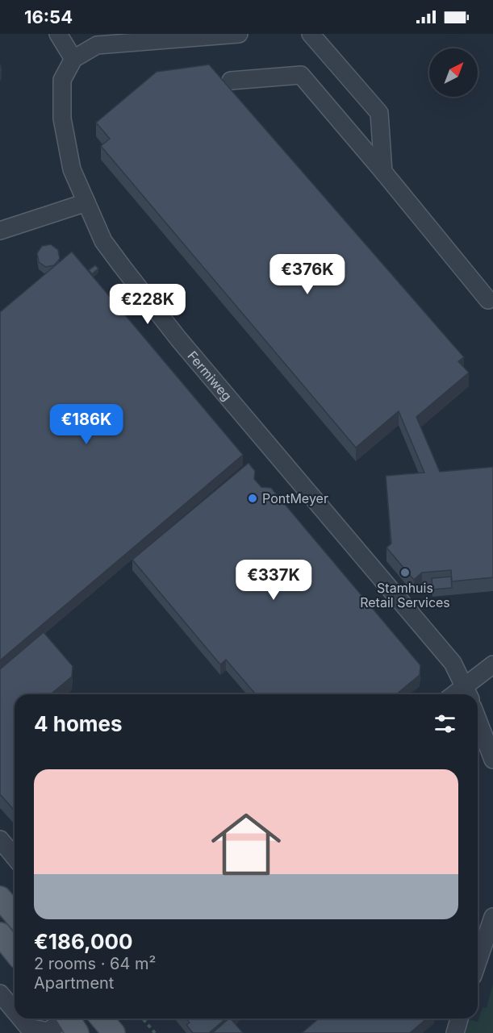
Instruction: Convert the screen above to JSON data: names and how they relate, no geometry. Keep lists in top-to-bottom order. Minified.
{"streets":{"street":["Fermiweg"]},"places":["PontMeyer","Stamhuis Retail Services"],"north":"top right","page":{"status":"16:54","price":["€376K","€228K","€186K","€337K"],"heading":"4 homes","list":[{"name":"€186,000","note":"2 rooms · 64 m² · Apartment"}]}}
